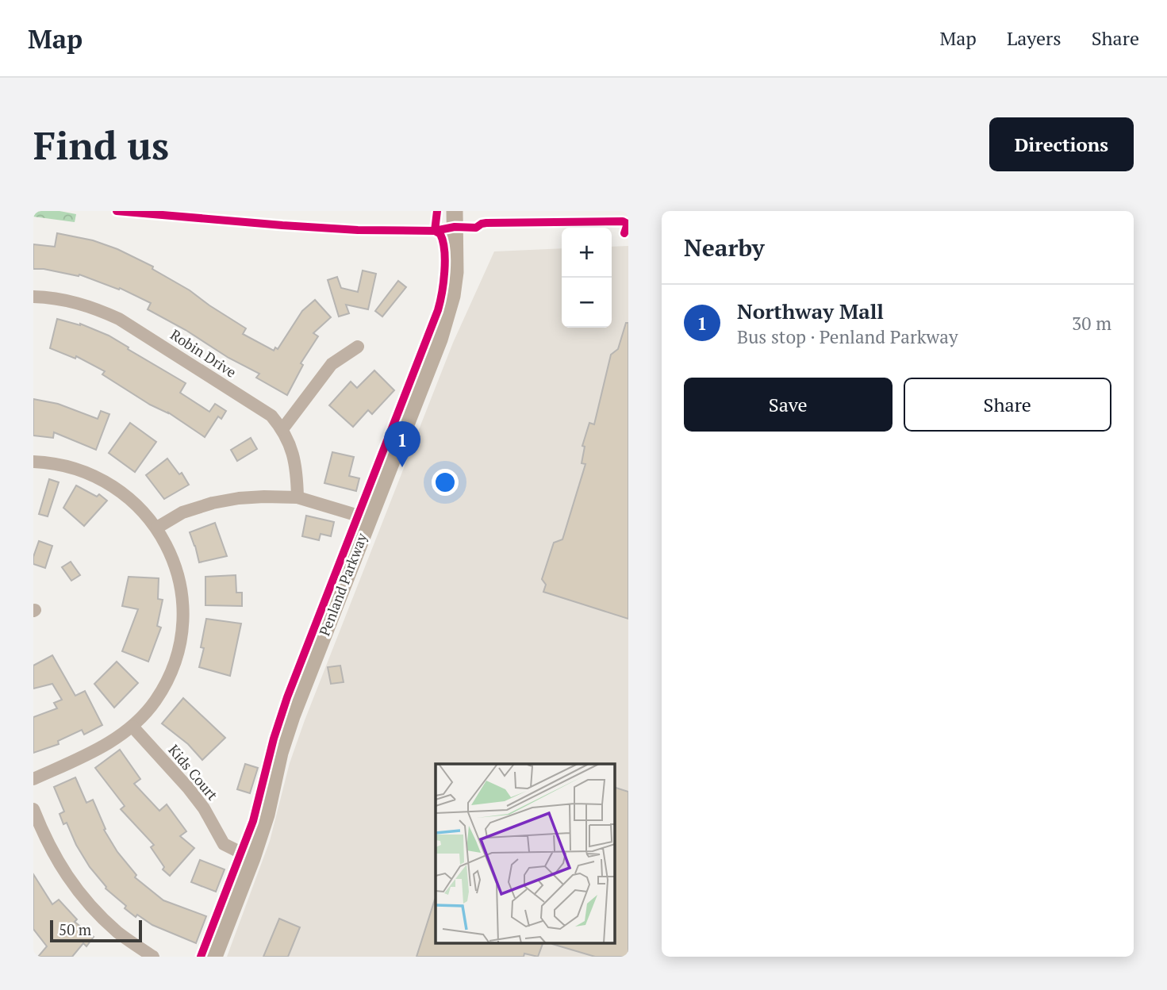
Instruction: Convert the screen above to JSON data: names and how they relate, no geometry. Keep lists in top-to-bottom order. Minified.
{"streets":{"street":["Robin Drive","Penland Parkway","Kids Court"]},"crossings":[["Penland Parkway","Kids Court"]],"scale_bar":"50 m","page":{"header":"Map","nav":["Map","Layers","Share"],"buttons":["Directions",["Save","Share"]],"title":"Find us","heading":"Nearby","map_buttons":["+","−"],"list":[{"mark":"1","name":"Northway Mall","note":"Bus stop · Penland Parkway","value":"30 m"}],"pins":"1","scale":"50 m"}}
